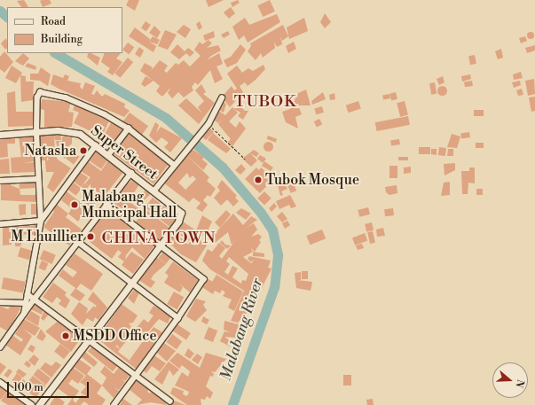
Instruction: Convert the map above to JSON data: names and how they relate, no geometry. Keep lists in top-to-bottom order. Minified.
{"streets":{"street":["Super Street"]},"districts":["TUBOK","CHINA TOWN"],"water":["Malabang River"],"places":["Natasha","Tubok Mosque","Malabang Municipal Hall","M Lhuillier","MSDD Office"],"legend":["Road","Building"],"scale_bar":"100 m","north":"right"}
